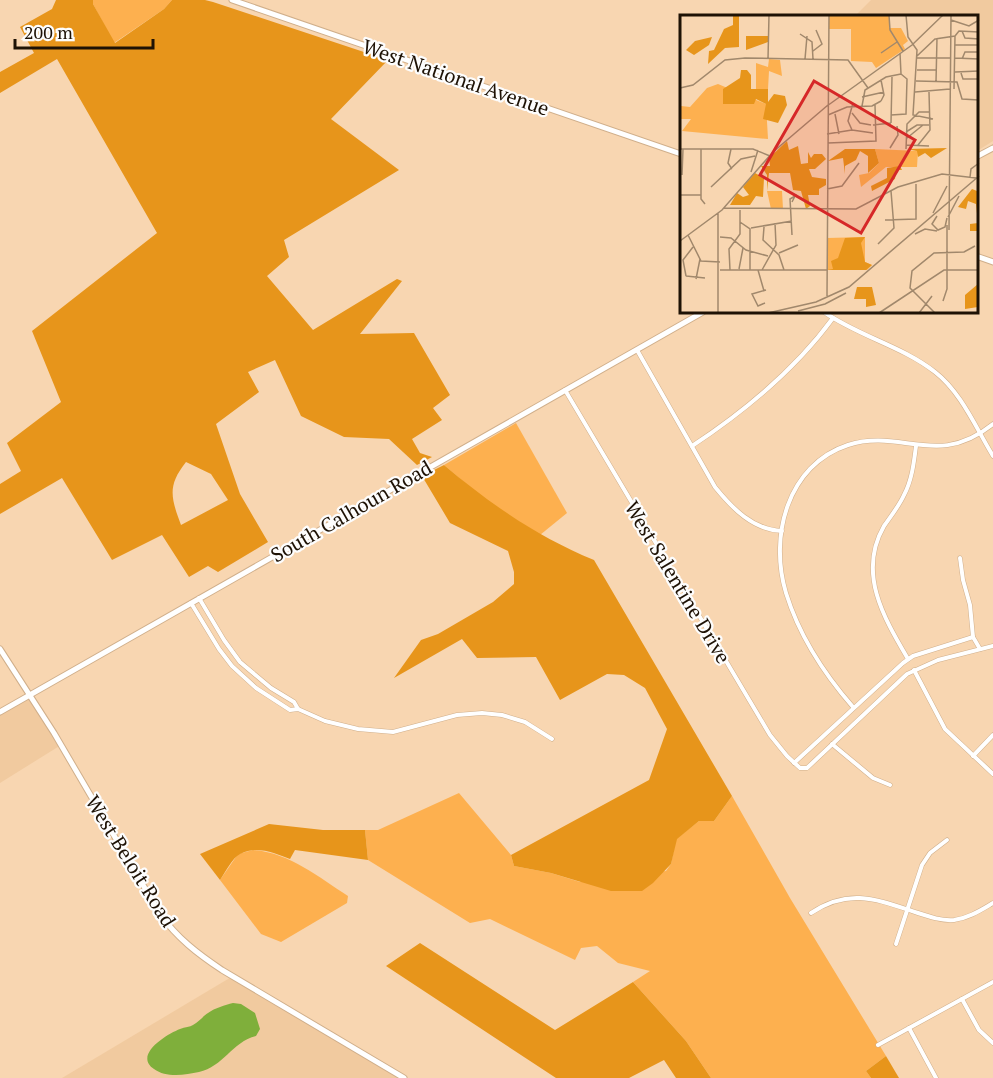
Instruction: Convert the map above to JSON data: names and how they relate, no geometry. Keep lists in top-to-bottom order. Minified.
{"streets":{"main road":["West National Avenue","South Calhoun Road","West Beloit Road"],"street":["West Salentine Drive"]},"crossings":[["South Calhoun Road","West Salentine Drive"],["South Calhoun Road","West Beloit Road"]],"scale_bar":"200 m"}
